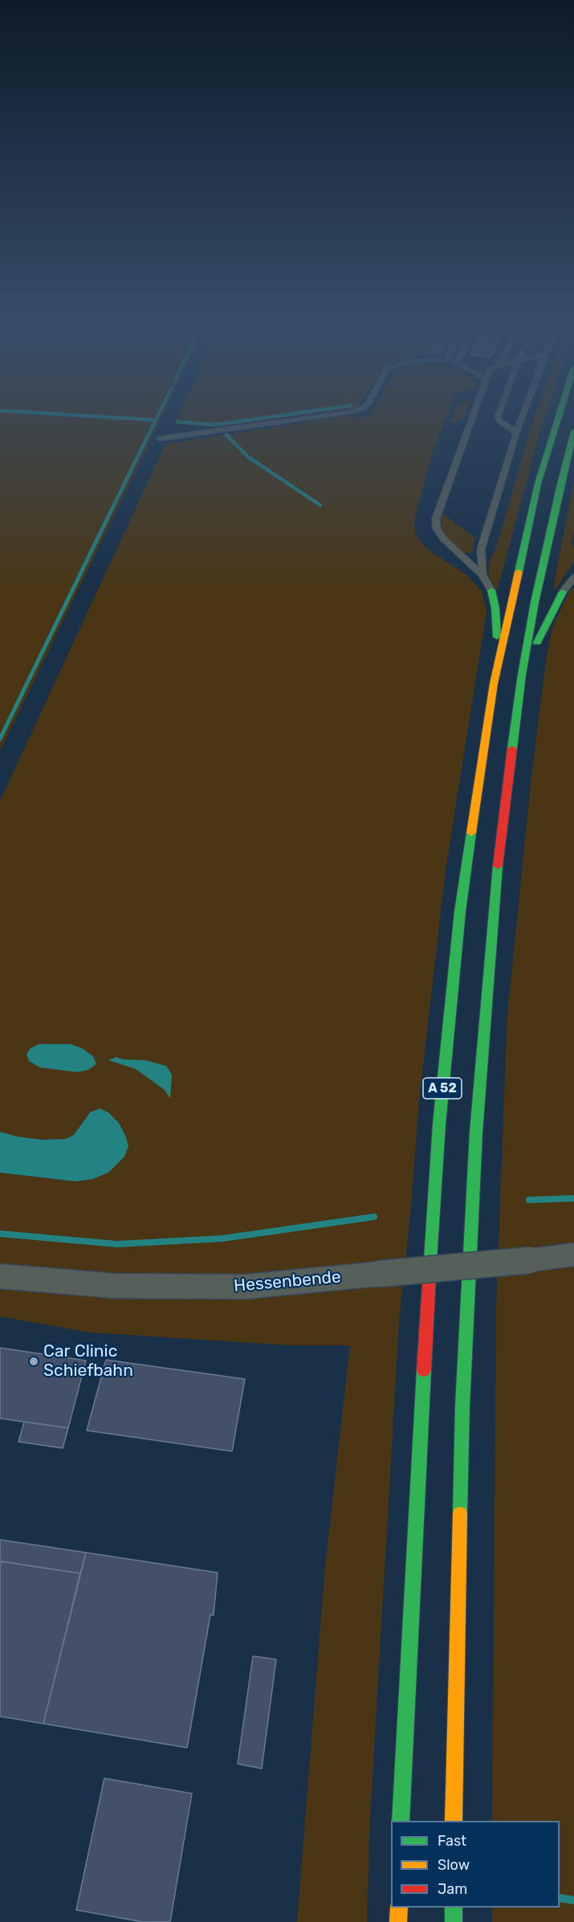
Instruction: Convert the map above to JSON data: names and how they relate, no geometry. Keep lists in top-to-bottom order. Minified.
{"streets":{"highway":["A 52"],"street":["Hessenbende"]},"places":["Car Clinic Schiefbahn"],"legend":["Fast","Slow","Jam"]}
